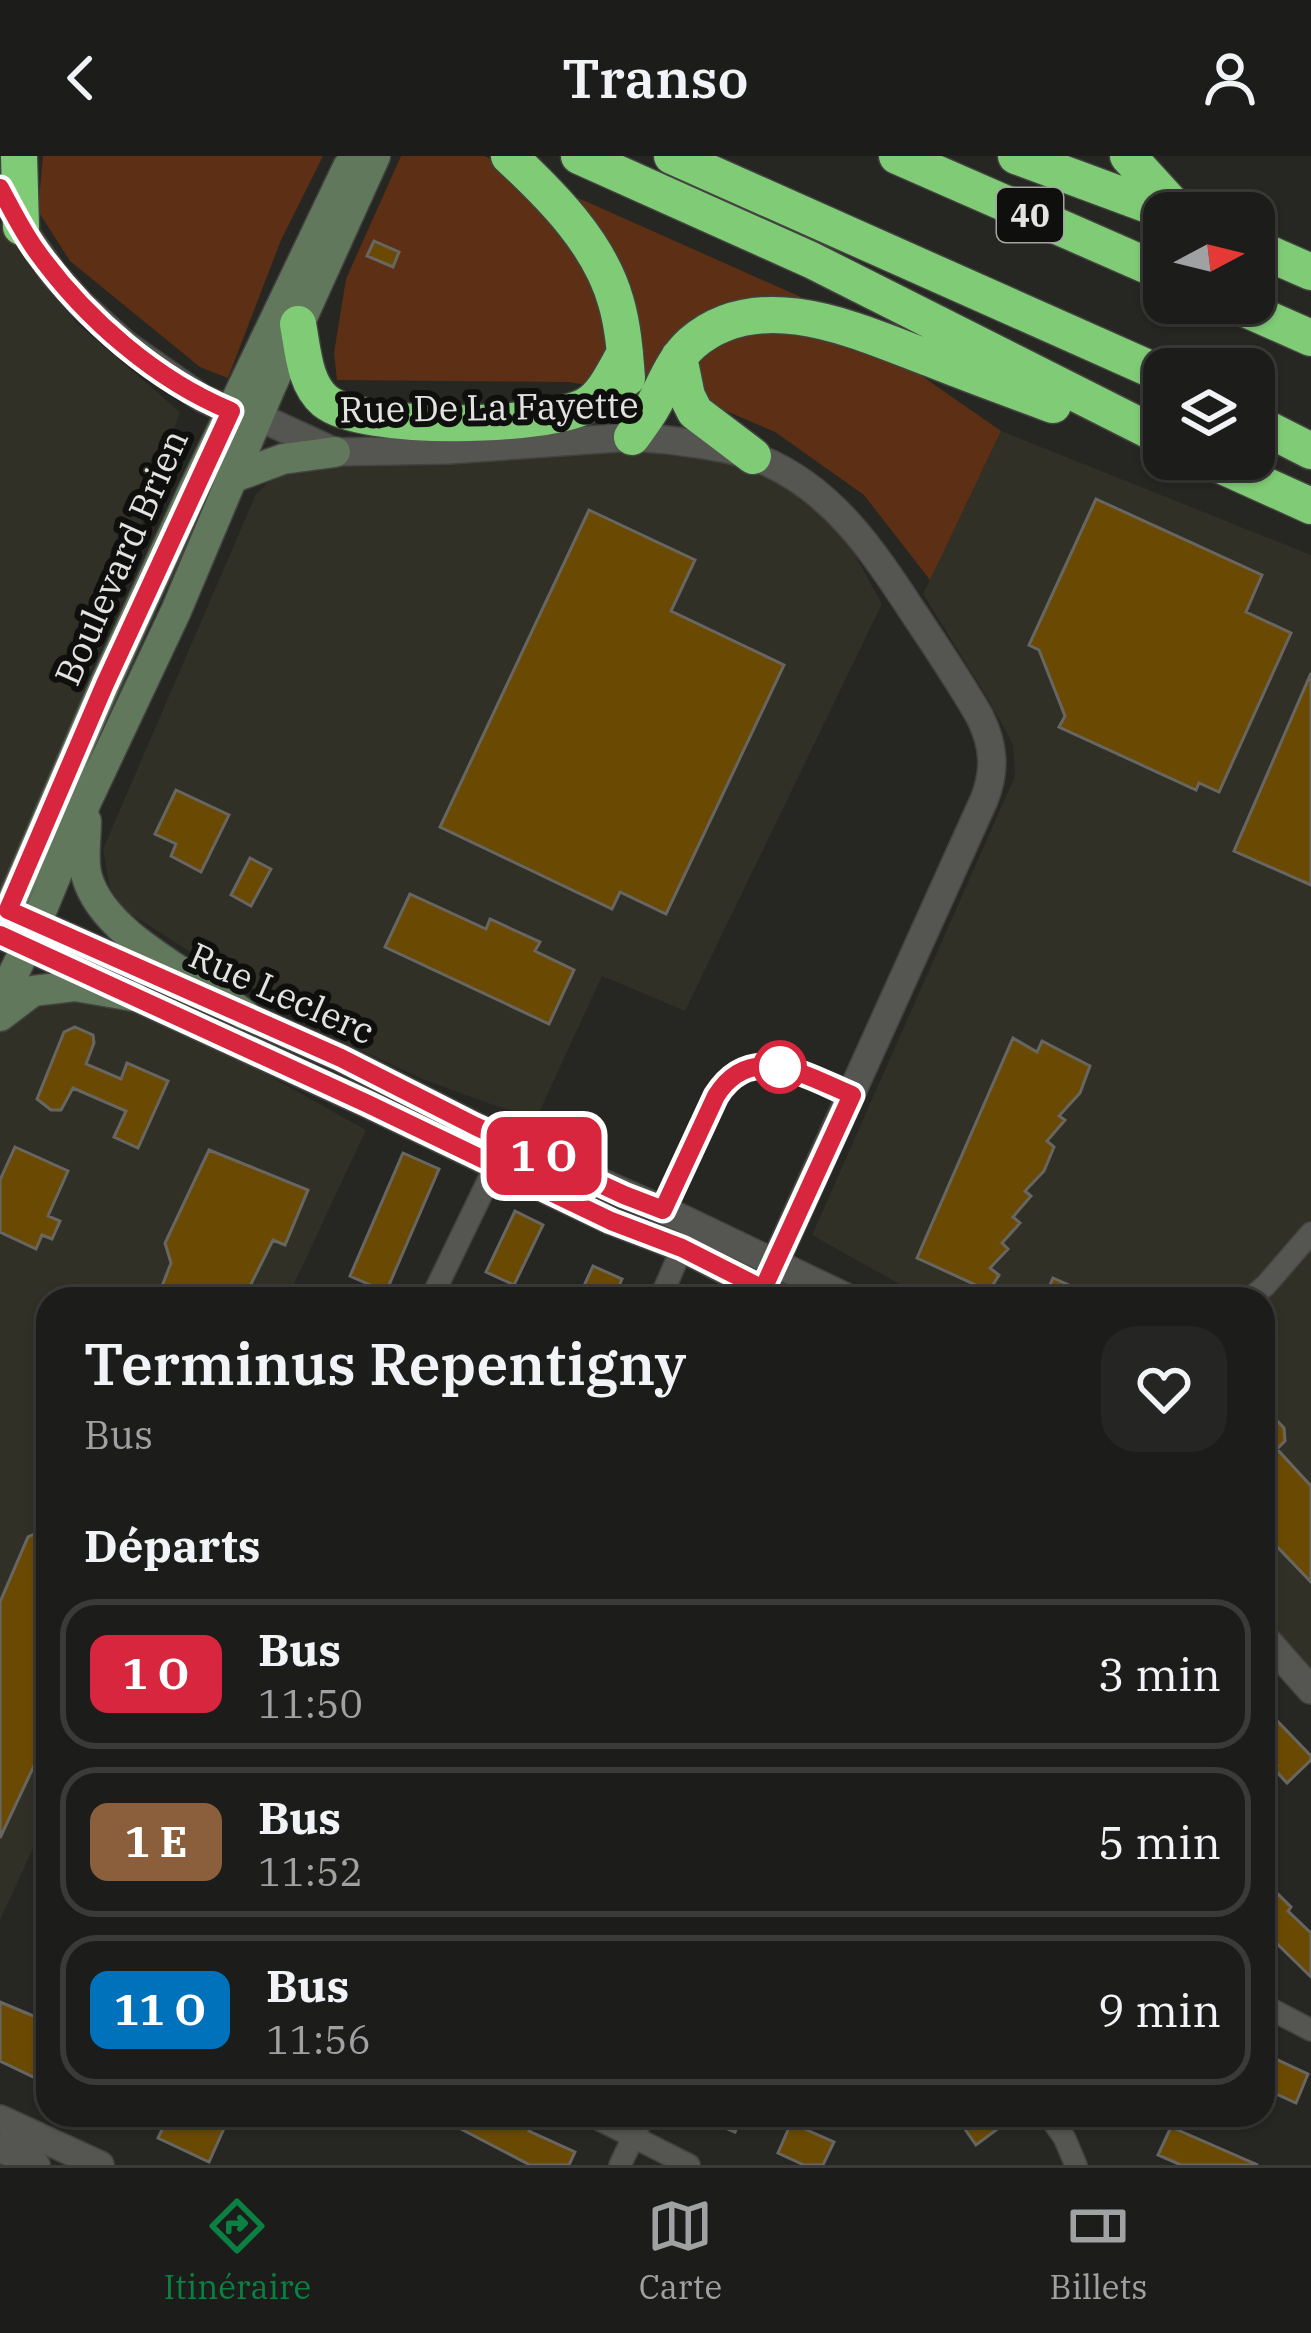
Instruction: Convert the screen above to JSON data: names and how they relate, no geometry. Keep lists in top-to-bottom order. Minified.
{"streets":{"highway":["40"],"main road":["Boulevard Brien"],"street":["Rue De La Fayette","Rue Leclerc"]},"crossings":[["Rue De La Fayette","Boulevard Brien"],["Rue De La Fayette","Rue Leclerc"],["Boulevard Brien","Rue Leclerc"]],"north":"right","page":{"header":"Transo","on_map":"1 O","heading":[["Terminus Repentigny","Bus"],"Départs"],"list":[{"mark":"1 O","name":"Bus","note":"11:50","value":"3 min"},{"mark":"1 E","name":"Bus","note":"11:52","value":"5 min"},{"mark":"11 O","name":"Bus","note":"11:56","value":"9 min"}],"tabs":["Itinéraire","Carte","Billets"]}}
